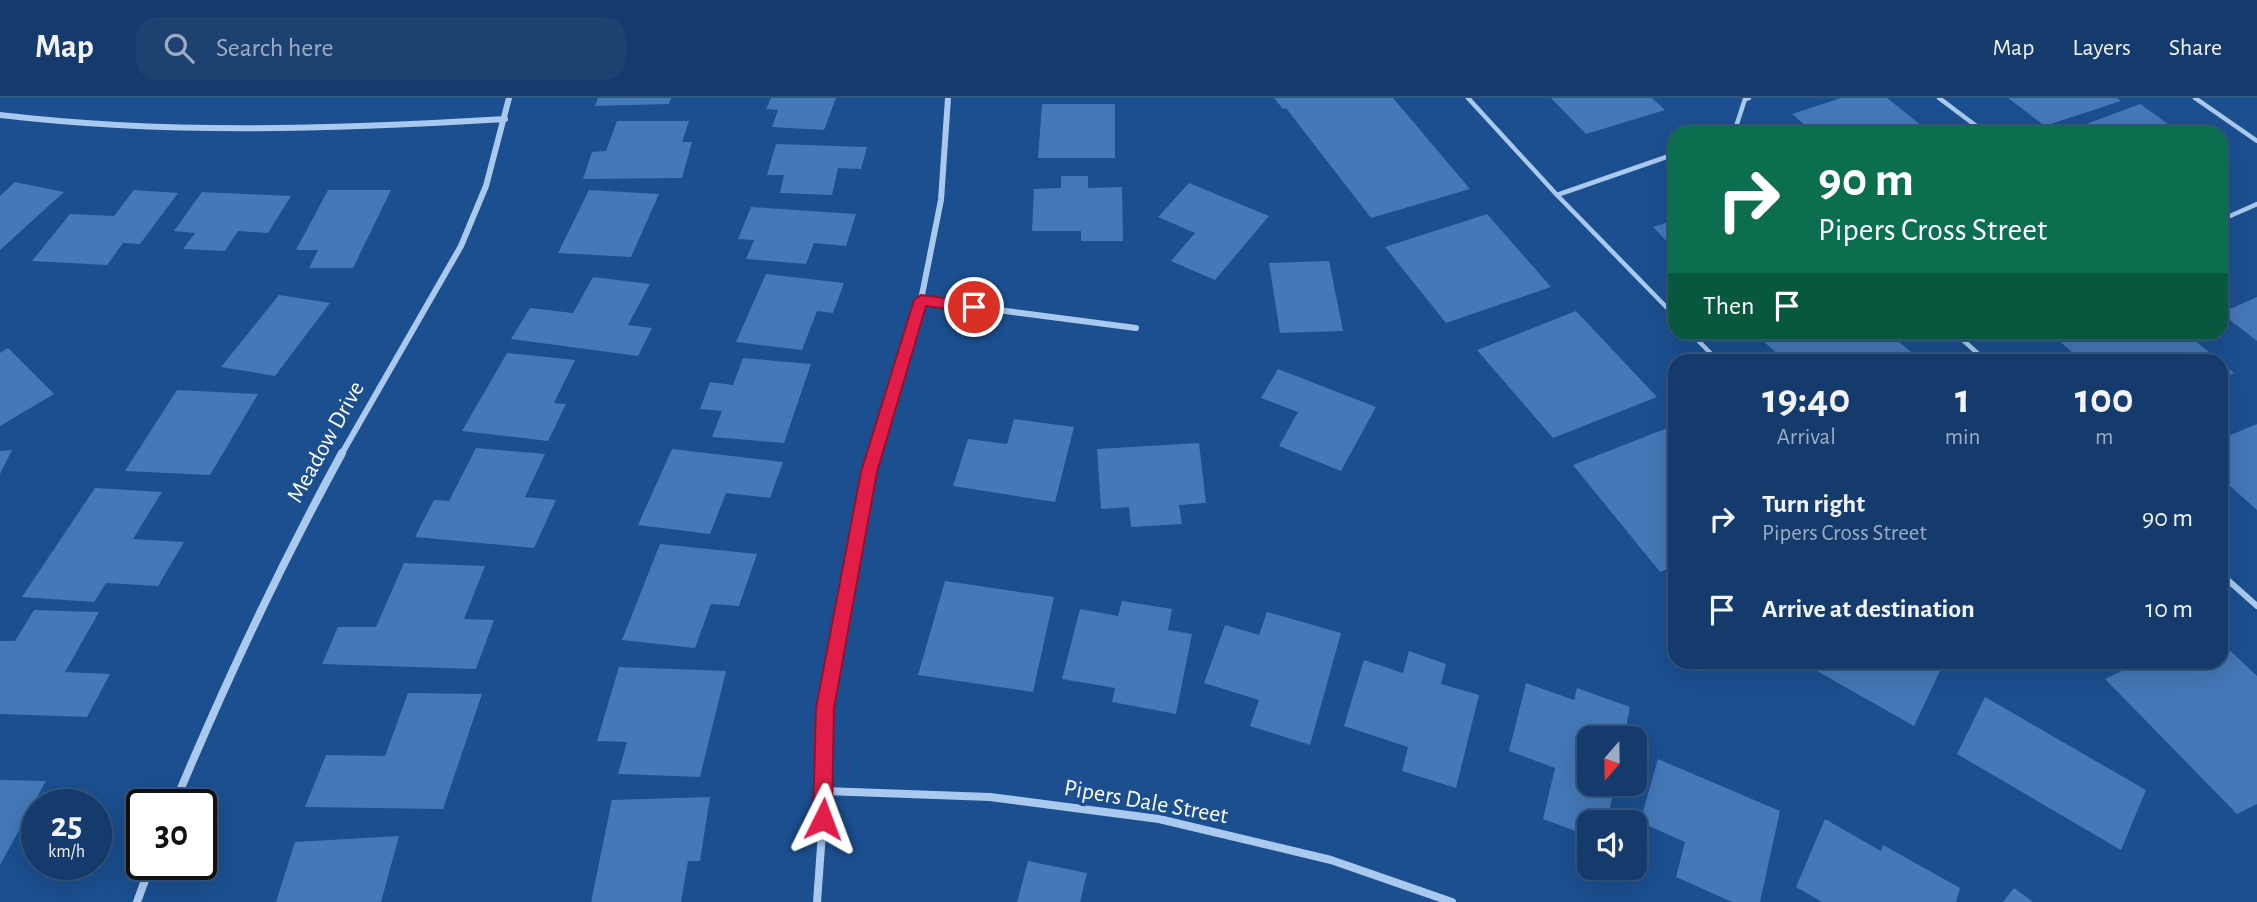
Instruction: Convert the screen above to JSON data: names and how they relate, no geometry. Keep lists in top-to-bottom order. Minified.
{"streets":{"street":["Meadow Drive","Pipers Dale Street"]},"north":"bottom","page":{"header":"Map","search":"Search here","nav":["Map","Layers","Share"],"turn":["90 m","Pipers Cross Street"],"then":"Then","eta":["19:40","Arrival","1","min","100","m"],"list":[{"name":"Turn right","note":"Pipers Cross Street","value":"90 m"},{"name":"Arrive at destination","value":"10 m"}],"speed":"25 km/h","limit":"30"}}
